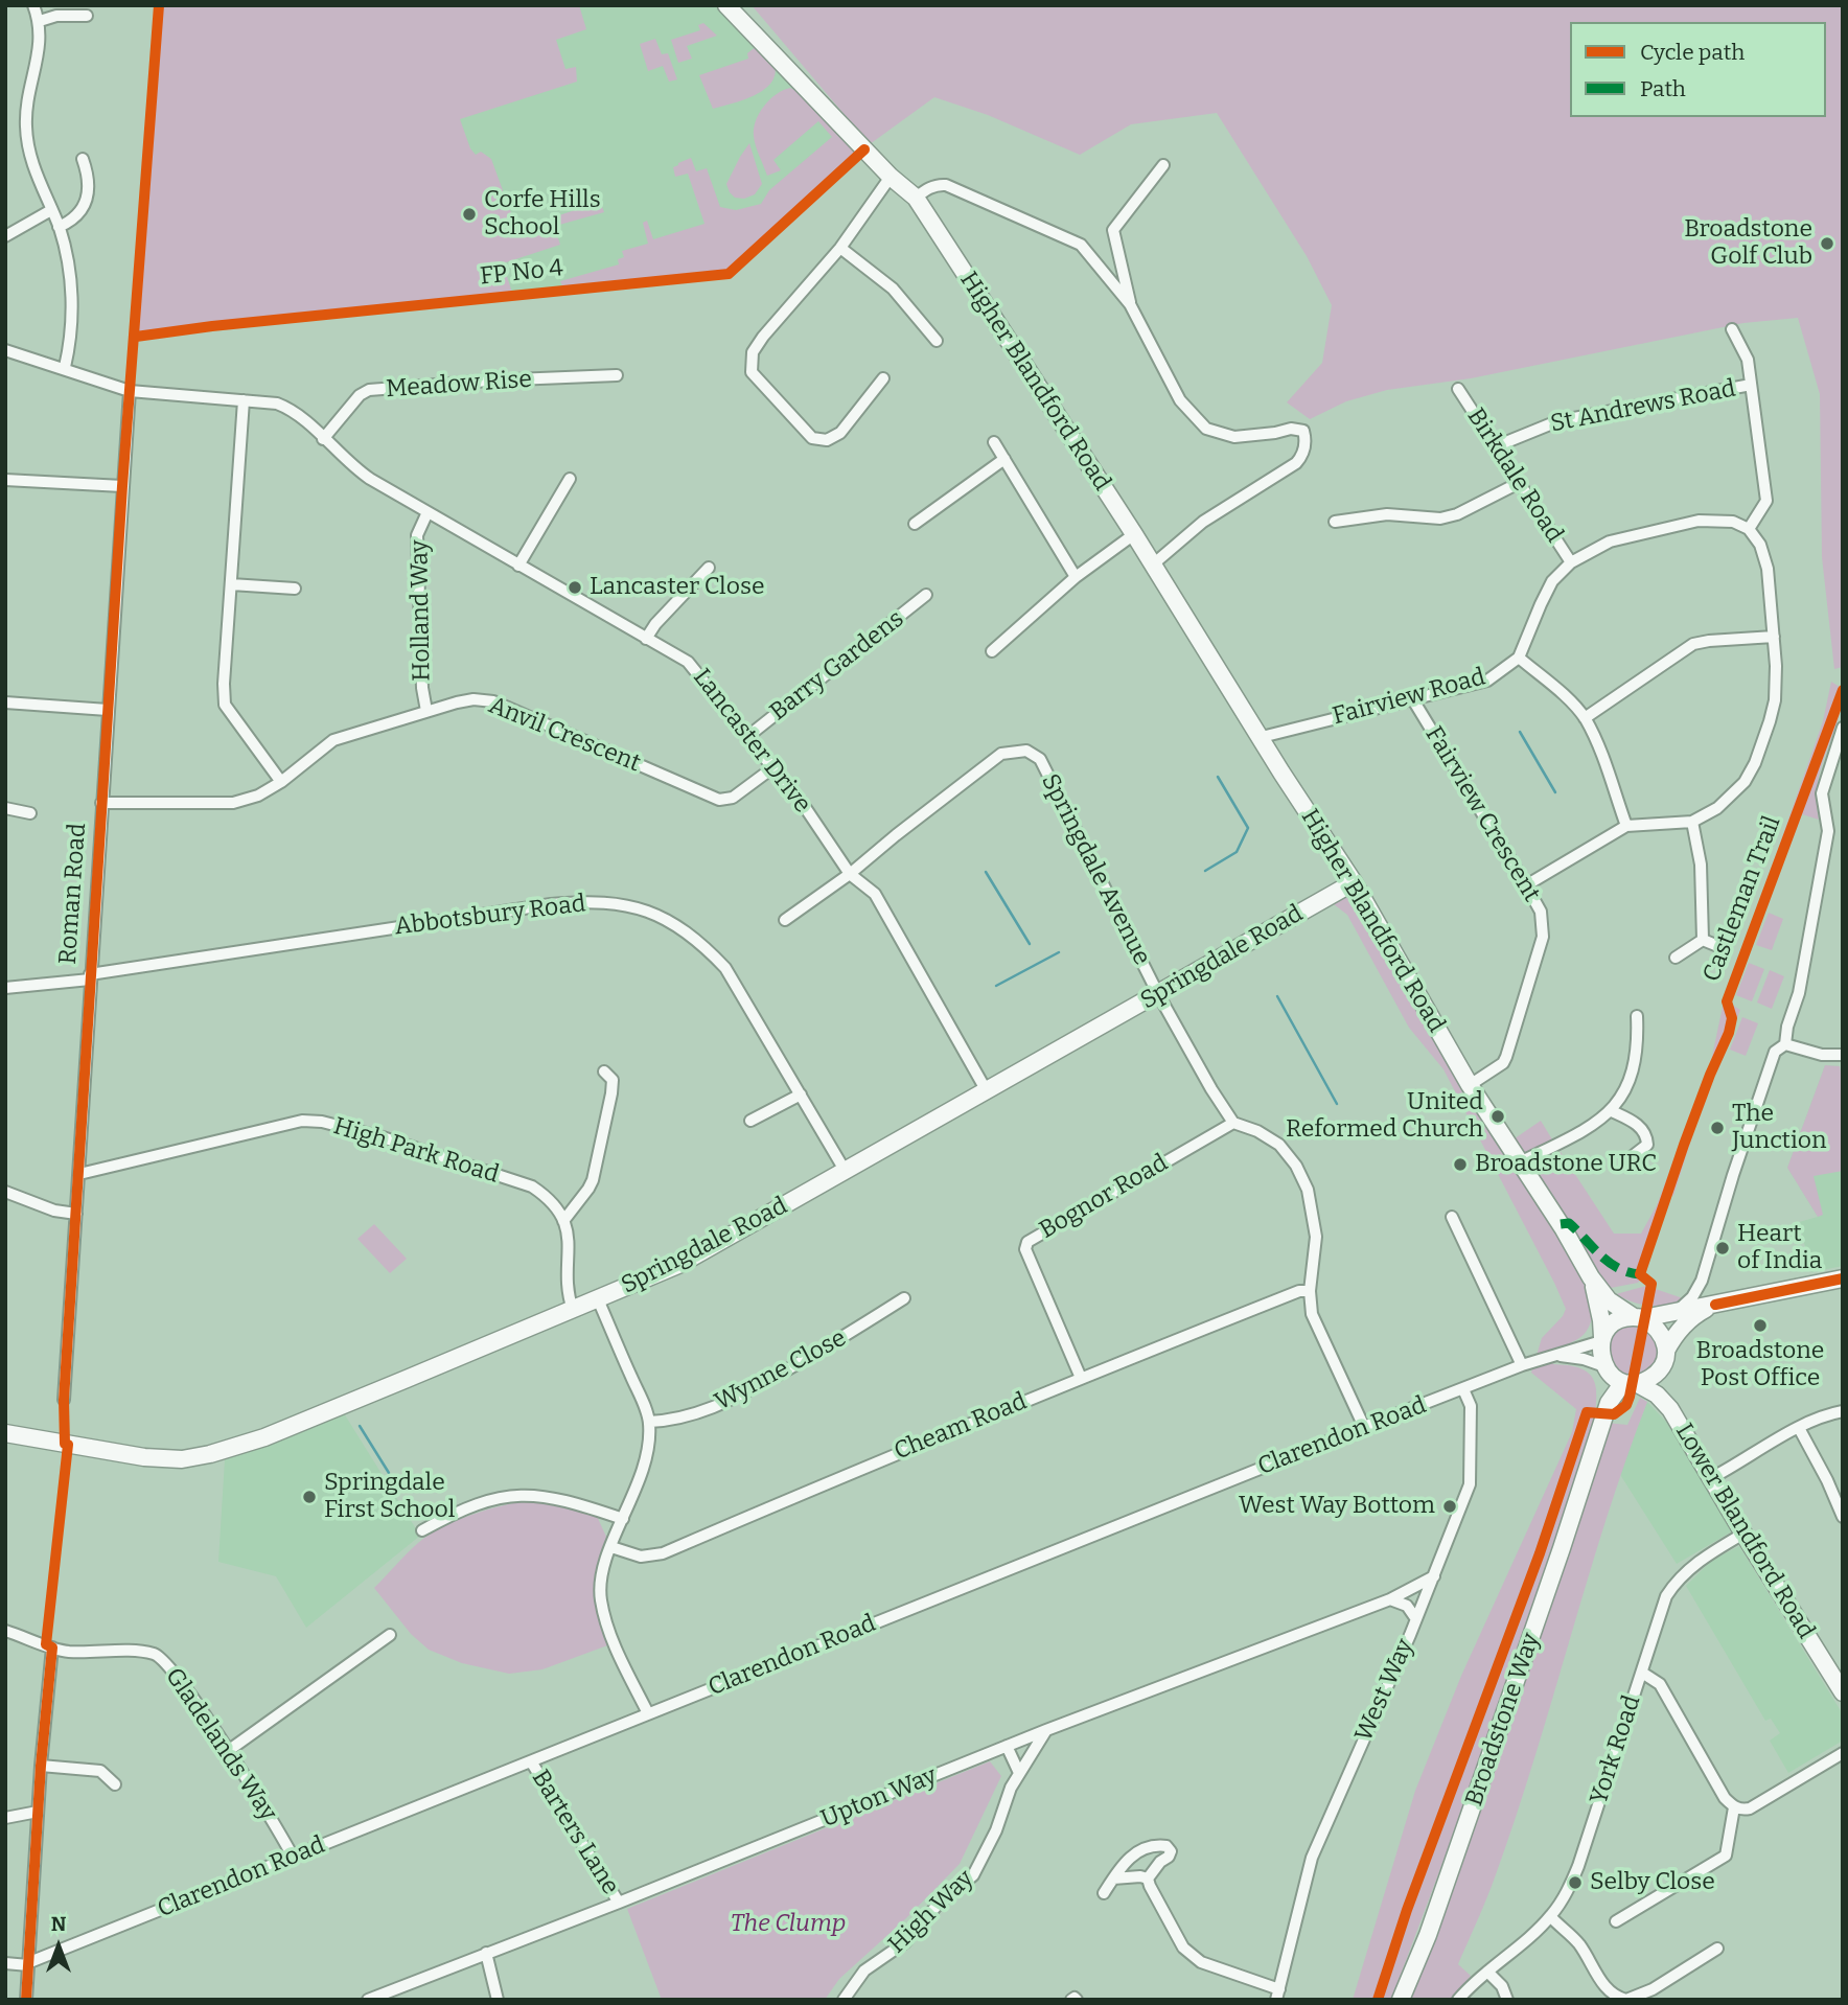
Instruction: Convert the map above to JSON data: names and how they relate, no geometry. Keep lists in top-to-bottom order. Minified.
{"streets":{"street":["Higher Blandford Road","Meadow Rise","St Andrews Road","Birkdale Road","Holland Way","Barry Gardens","Fairview Road","Anvil Crescent","Lancaster Drive","Fairview Crescent","Springdale Avenue","Roman Road","Abbotsbury Road","Springdale Road","High Park Road","Bognor Road","Wynne Close","Cheam Road","Clarendon Road","Lower Blandford Road","West Way","Broadstone Way","Gladelands Way","York Road","Upton Way","Barters Lane","High Way"],"cycle path":["FP No 4","Castleman Trail"]},"crossings":[["Higher Blandford Road","Fairview Road"],["Higher Blandford Road","Fairview Crescent"],["Higher Blandford Road","Springdale Road"],["Higher Blandford Road","Clarendon Road"],["Higher Blandford Road","Lower Blandford Road"],["Higher Blandford Road","Broadstone Way"],["Meadow Rise","Lancaster Drive"],["St Andrews Road","Birkdale Road"],["Holland Way","Anvil Crescent"],["Holland Way","Lancaster Drive"],["Barry Gardens","Lancaster Drive"],["Fairview Road","Fairview Crescent"],["Anvil Crescent","Lancaster Drive"],["Anvil Crescent","Roman Road"],["Lancaster Drive","Springdale Avenue"],["Lancaster Drive","Roman Road"],["Springdale Avenue","Springdale Road"],["Springdale Avenue","Bognor Road"],["Roman Road","Abbotsbury Road"],["Roman Road","High Park Road"],["Abbotsbury Road","Springdale Road"],["Bognor Road","Cheam Road"],["Clarendon Road","Lower Blandford Road"],["Clarendon Road","West Way"],["Clarendon Road","Broadstone Way"],["Clarendon Road","Gladelands Way"],["Clarendon Road","Barters Lane"],["Lower Blandford Road","Broadstone Way"],["Lower Blandford Road","York Road"],["West Way","Upton Way"],["Upton Way","Barters Lane"],["Upton Way","High Way"]],"parks":["The Clump"],"places":["Corfe Hills School","Broadstone Golf Club","Lancaster Close","United Reformed Church","The Junction","Broadstone URC","Heart of India","Broadstone Post Office","Springdale First School","West Way Bottom","Selby Close"],"legend":["Cycle path","Path"],"north":"top"}
